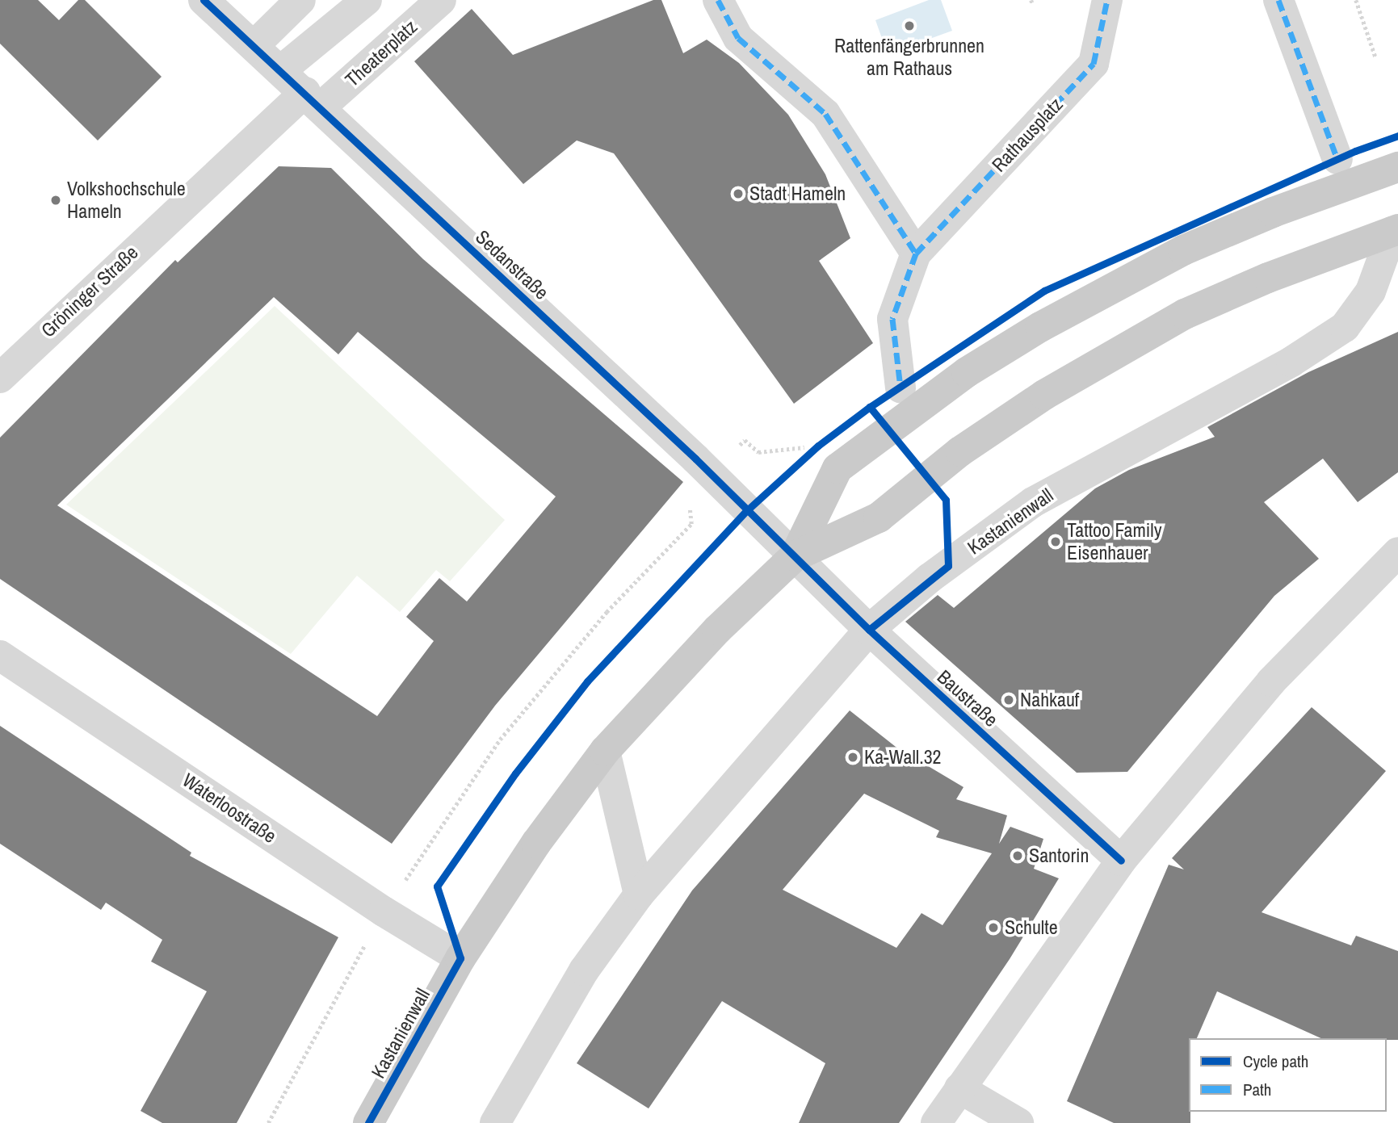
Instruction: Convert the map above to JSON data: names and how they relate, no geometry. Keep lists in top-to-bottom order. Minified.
{"streets":{"main road":["Kastanienwall"],"street":["Theaterplatz","Rathausplatz","Sedanstraße","Gröninger Straße","Baustraße","Waterloostraße"]},"crossings":[["Theaterplatz","Sedanstraße"],["Theaterplatz","Gröninger Straße"],["Sedanstraße","Gröninger Straße"],["Sedanstraße","Kastanienwall"],["Sedanstraße","Baustraße"],["Kastanienwall","Baustraße"],["Kastanienwall","Waterloostraße"]],"places":["Rattenfängerbrunnen am Rathaus","Stadt Hameln","Volkshochschule Hameln","Tattoo Family Eisenhauer","Nahkauf","Ka-Wall.32","Santorin","Schulte"],"legend":["Cycle path","Path"]}
